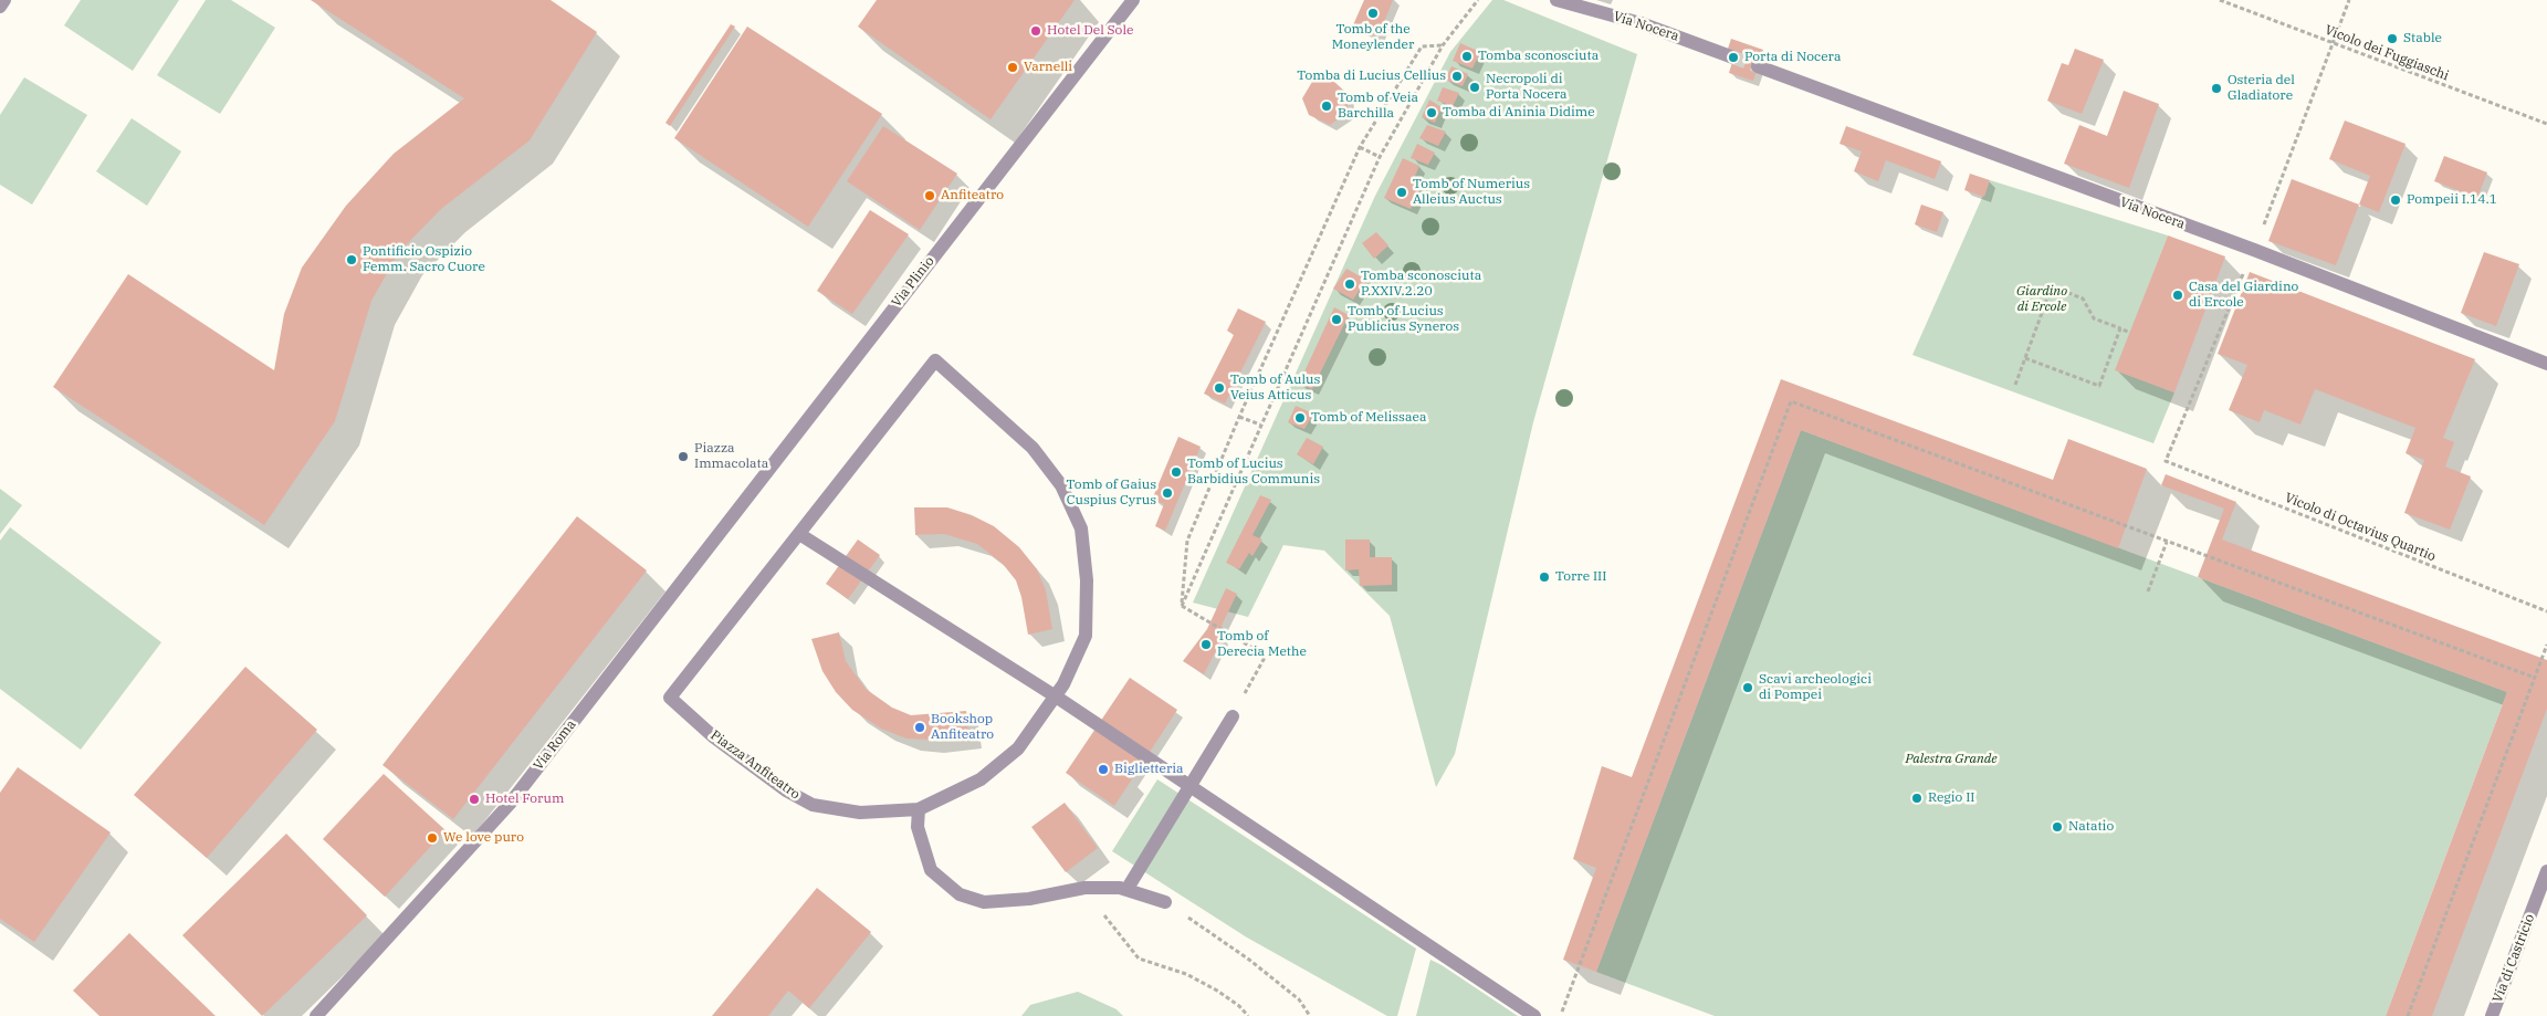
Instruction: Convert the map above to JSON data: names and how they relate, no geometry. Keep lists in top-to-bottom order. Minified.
{"streets":{"street":["Via Nocera","Via Plinio","Via Roma","Piazza Anfiteatro","Via di Castricio"],"path":["Vicolo dei Fuggiaschi","Vicolo di Octavius Quartio"]},"crossings":[["Via Plinio","Via Roma"]],"parks":["Giardino di Ercole","Palestra Grande"],"places":["Tomb of the Moneylender","Hotel Del Sole","Stable","Tomba sconosciuta","Porta di Nocera","Varnelli","Tomba di Lucius Cellius","Necropoli di Porta Nocera","Osteria del Gladiatore","Tomb of Veia Barchilla","Tomba di Aninia Didime","Tomb of Numerius Alleius Auctus","Anfiteatro","Pompeii I.14.1","Pontificio Ospizio Femm. Sacro Cuore","Tomba sconosciuta P.XXIV.2.20","Casa del Giardino di Ercole","Tomb of Lucius Publicius Syneros","Tomb of Aulus Veius Atticus","Tomb of Melissaea","Piazza Immacolata","Tomb of Lucius Barbidius Communis","Tomb of Gaius Cuspius Cyrus","Torre III","Tomb of Derecia Methe","Scavi archeologici di Pompei","Bookshop Anfiteatro","Biglietteria","Regio II","Hotel Forum","Natatio","We love puro"]}
